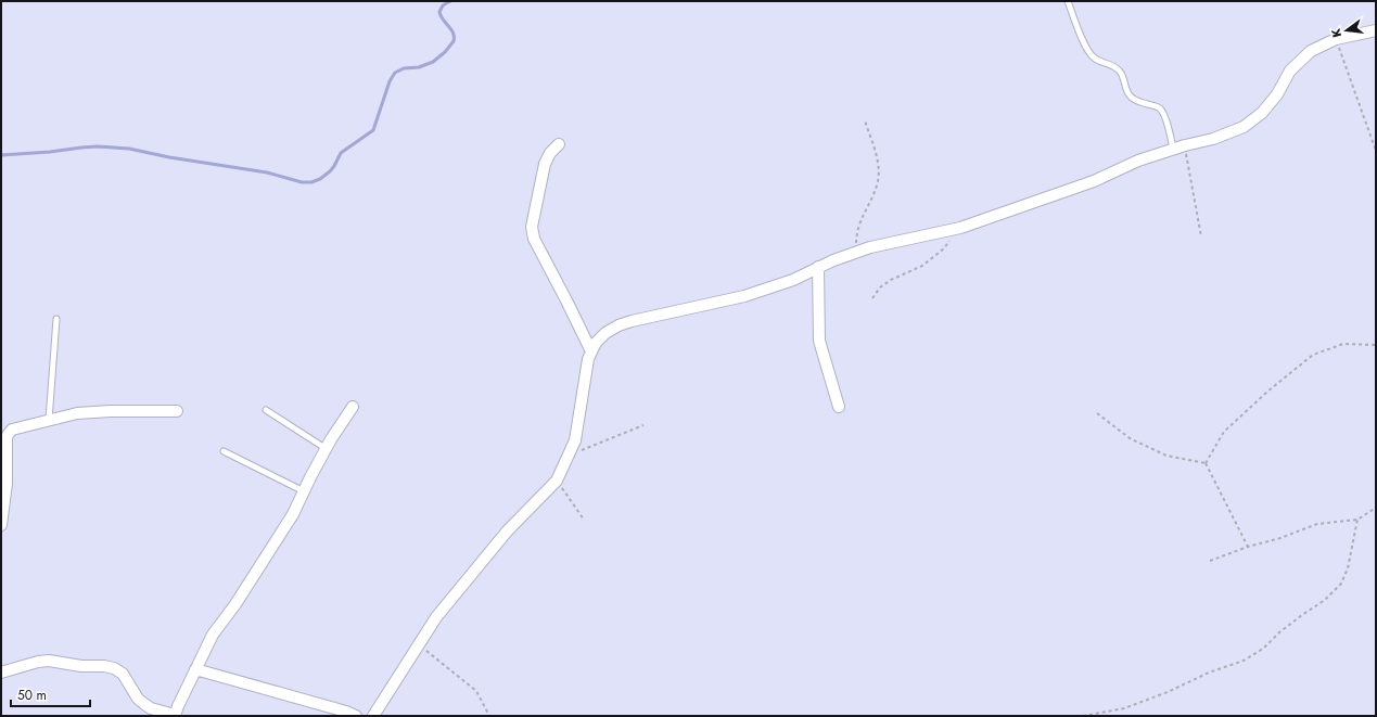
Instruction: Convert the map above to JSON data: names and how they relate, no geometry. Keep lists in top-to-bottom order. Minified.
{"scale_bar":"50 m","north":"left"}
